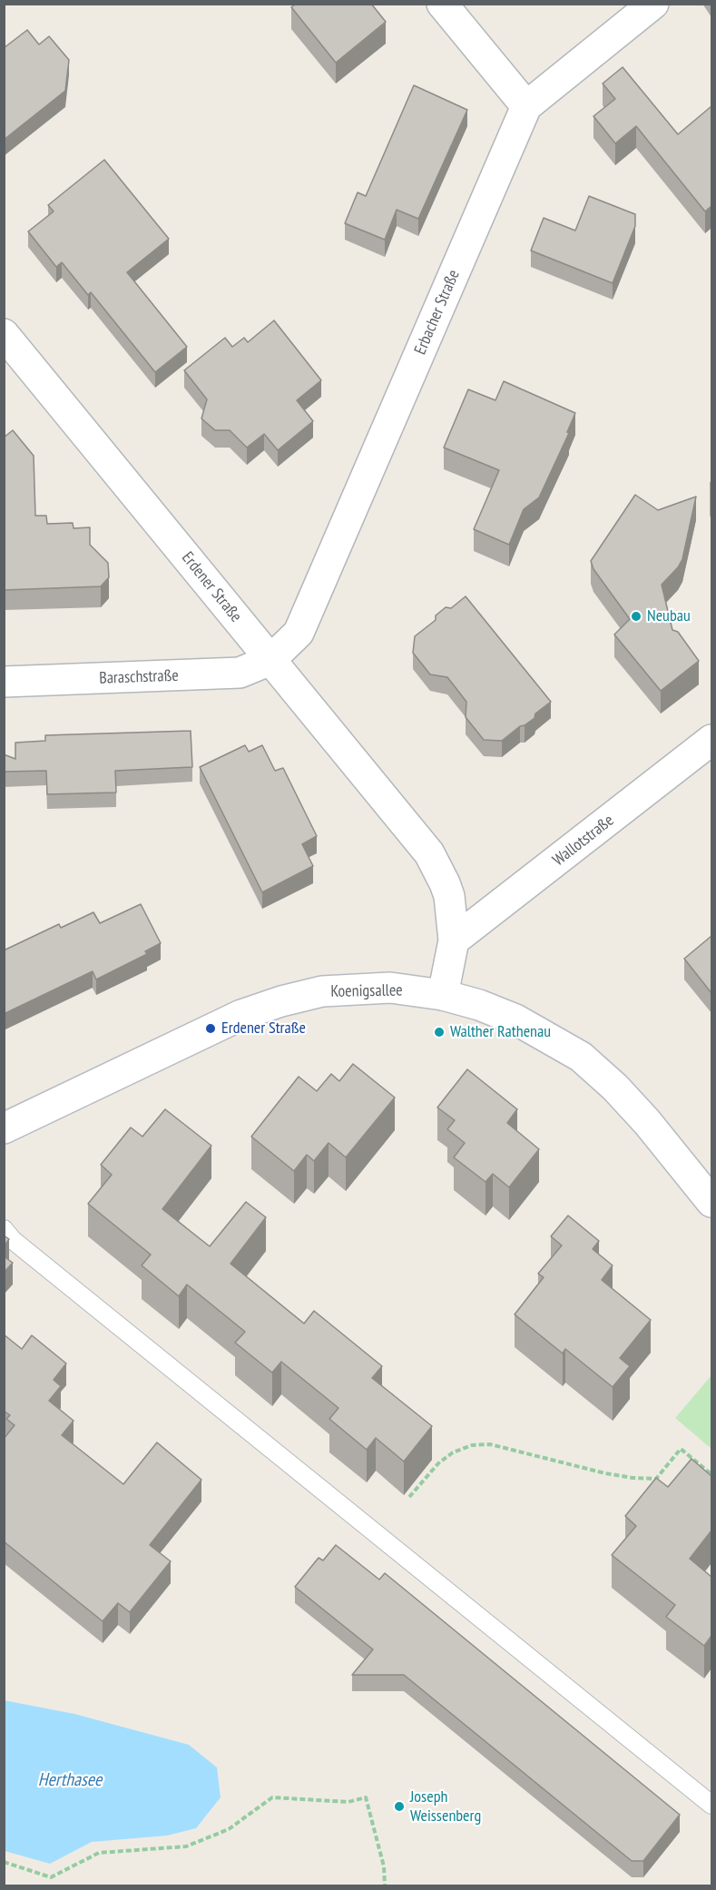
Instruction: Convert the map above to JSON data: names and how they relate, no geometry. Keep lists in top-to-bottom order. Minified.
{"streets":{"street":["Erbacher Straße","Erdener Straße","Baraschstraße","Wallotstraße","Koenigsallee"]},"crossings":[["Erbacher Straße","Erdener Straße"],["Erbacher Straße","Baraschstraße"],["Erdener Straße","Baraschstraße"],["Erdener Straße","Wallotstraße"],["Erdener Straße","Koenigsallee"]],"water":["Herthasee"],"places":["Neubau","Erdener Straße","Walther Rathenau","Joseph Weissenberg"]}
